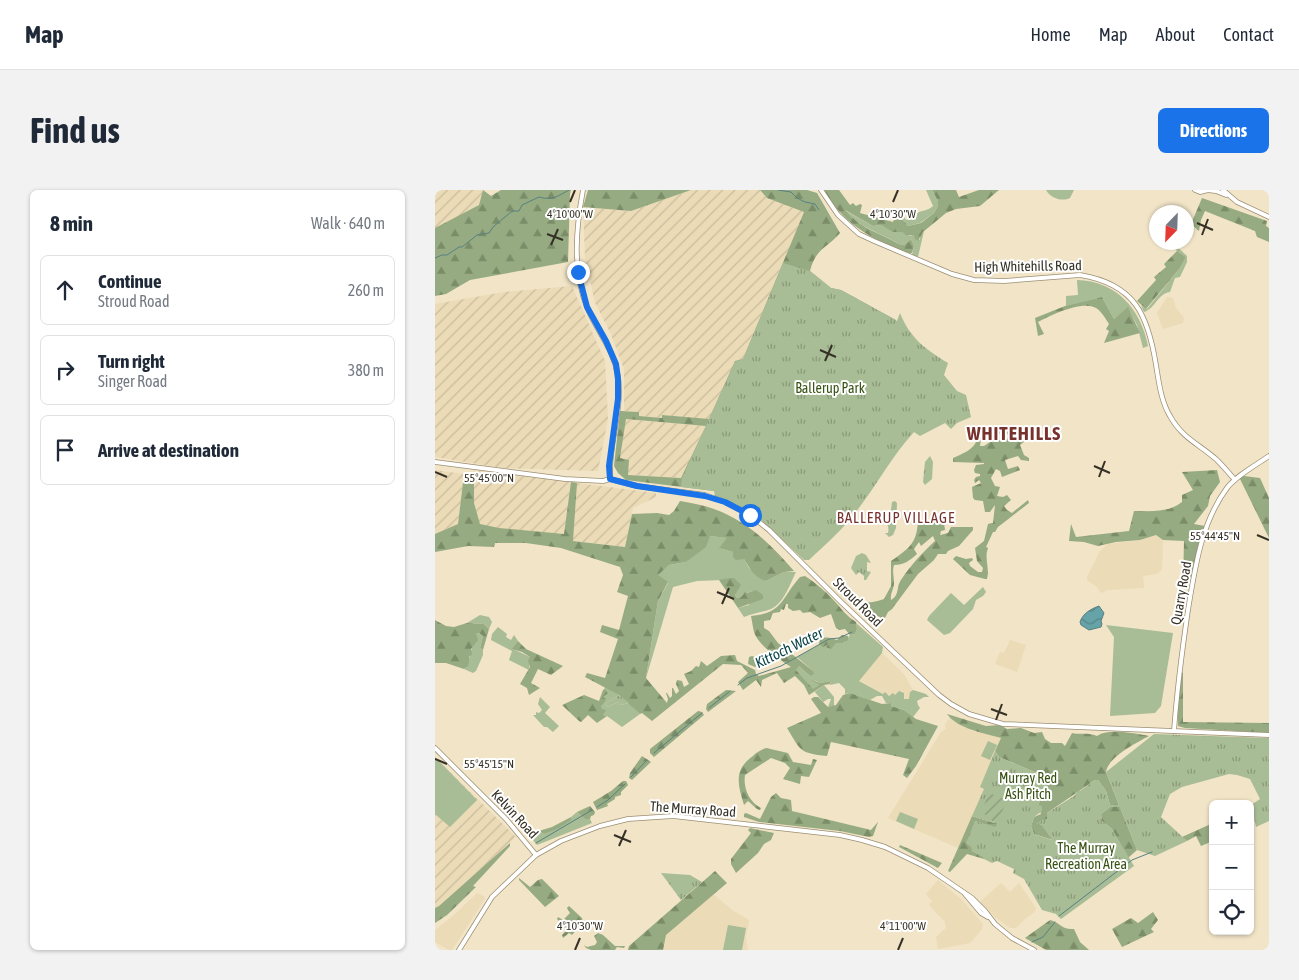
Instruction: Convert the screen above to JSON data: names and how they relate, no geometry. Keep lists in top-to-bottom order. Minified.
{"streets":{"street":["High Whitehills Road","Quarry Road","Stroud Road","The Murray Road","Kelvin Road"]},"crossings":[["High Whitehills Road","Quarry Road"],["Quarry Road","Stroud Road"],["The Murray Road","Kelvin Road"]],"districts":["WHITEHILLS","BALLERUP VILLAGE"],"water":["Kittoch Water"],"parks":["Ballerup Park","Murray Red Ash Pitch","The Murray Recreation Area"],"north":"bottom left","page":{"header":"Map","nav":["Home","Map","About","Contact"],"buttons":"Directions","title":"Find us","heading":["8 min","Walk · 640 m"],"list":[["Continue","Stroud Road","260 m"],["Turn right","Singer Road","380 m"],"Arrive at destination"],"map_buttons":["+","−"]},"coordinates":["4°10'30\"W","4°10'00\"W","55°45'00\"N","55°44'45\"N","55°45'15\"N","4°11'00\"W"]}
